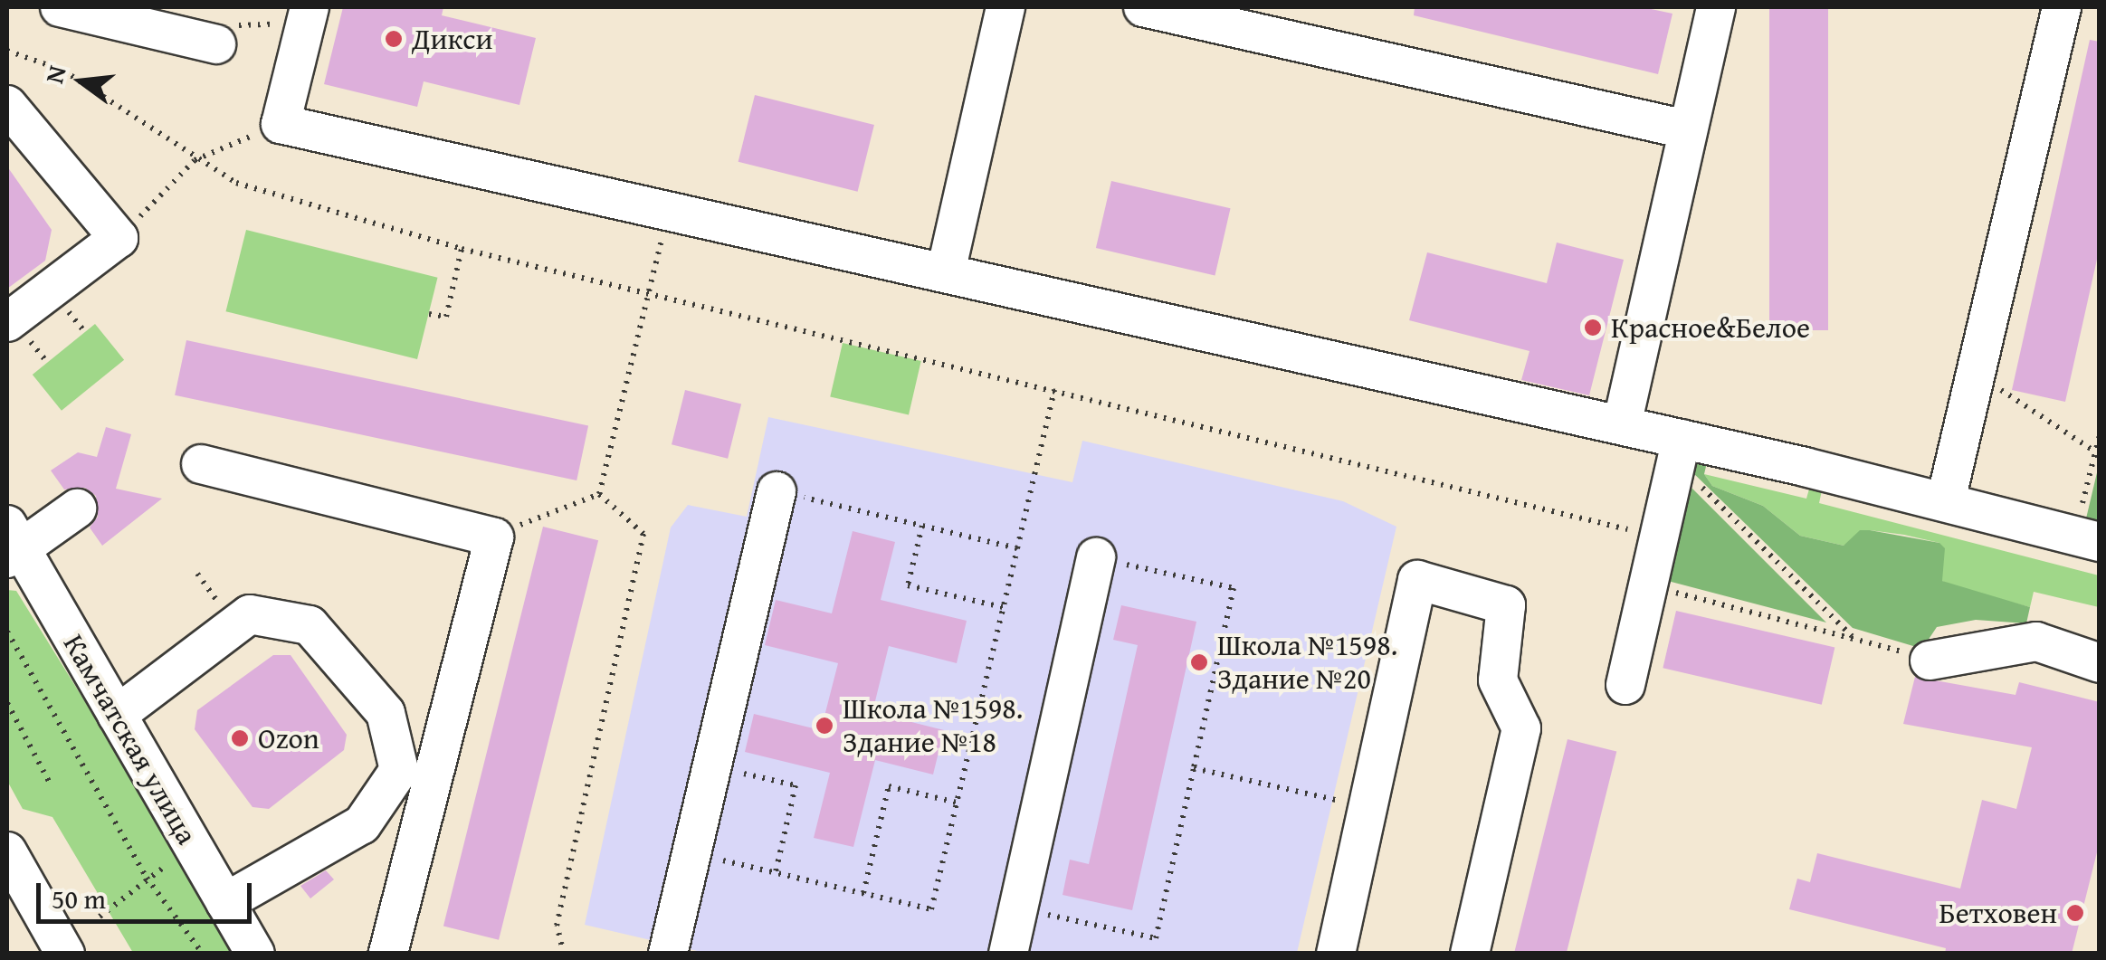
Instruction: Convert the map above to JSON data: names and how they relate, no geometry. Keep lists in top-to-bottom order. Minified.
{"streets":{"street":["Камчатская улица"]},"places":["Дикси","Красное&Белое","Школа №1598. Здание №20","Школа №1598. Здание №18","Ozon","Бетховен"],"scale_bar":"50 m","north":"left"}
